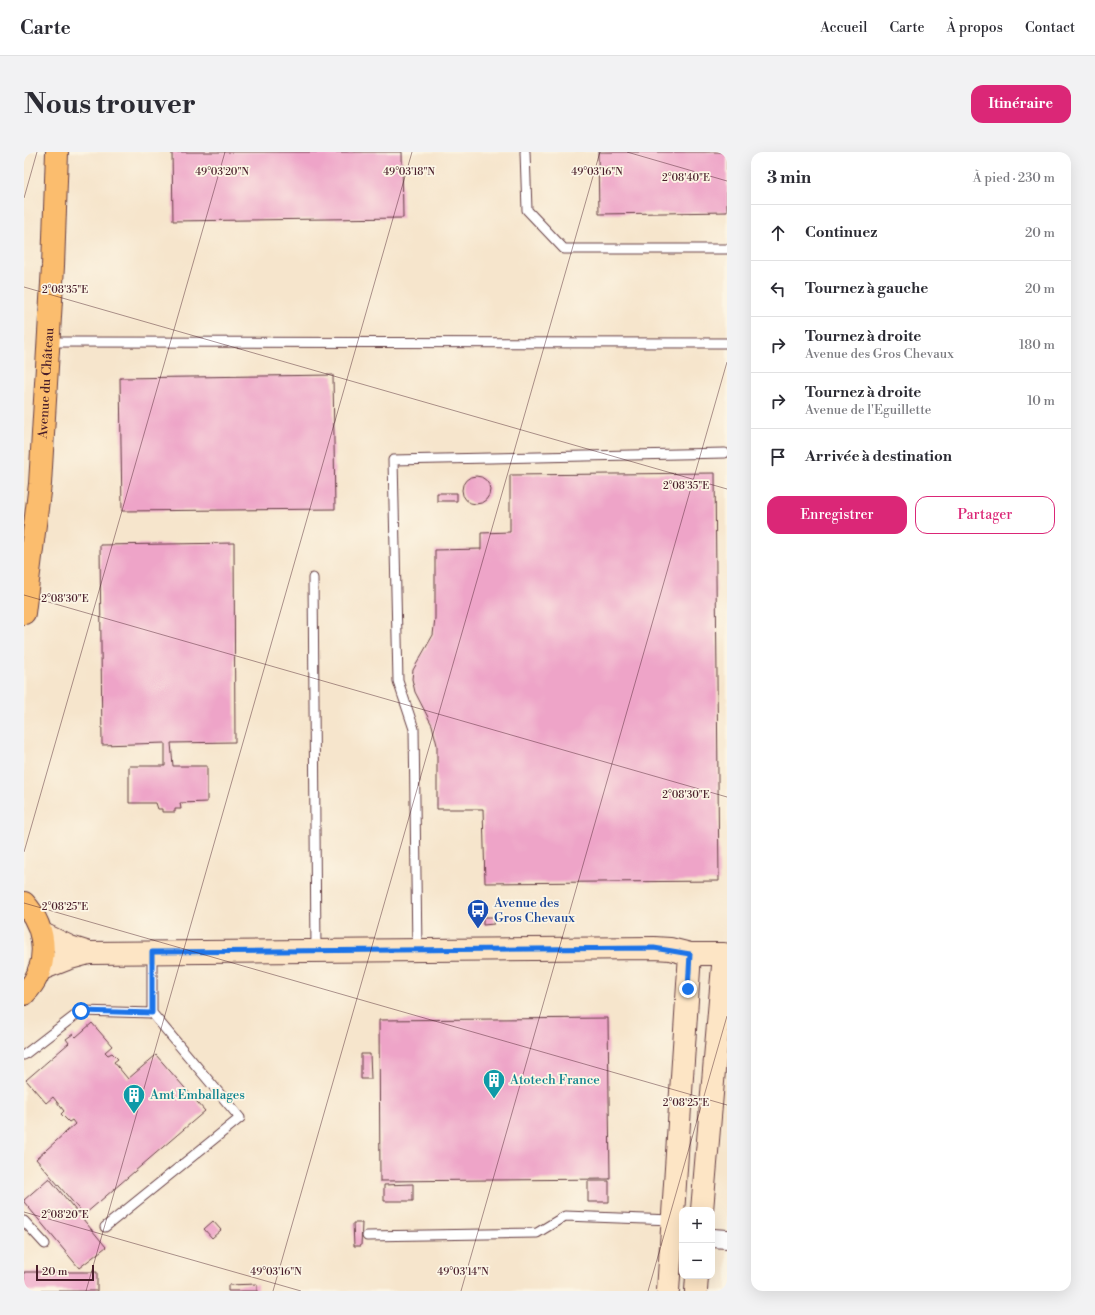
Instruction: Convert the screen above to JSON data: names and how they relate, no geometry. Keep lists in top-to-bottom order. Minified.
{"streets":{"main road":["Avenue du Château"]},"places":{"bus stop":["Avenue des Gros Chevaux"],"building":["Atotech France","Amt Emballages"]},"scale_bar":"20 m","page":{"header":"Carte","nav":["Accueil","Carte","À propos","Contact"],"buttons":["Itinéraire",["Enregistrer","Partager"]],"title":"Nous trouver","heading":["3 min","À pied · 230 m"],"list":[["Continuez","20 m"],["Tournez à gauche","20 m"],["Tournez à droite","Avenue des Gros Chevaux","180 m"],["Tournez à droite","Avenue de l'Eguillette","10 m"],"Arrivée à destination"],"map_buttons":["+","−"],"scale":"20 m"},"coordinates":["49°03'20\"N","49°03'18\"N","49°03'16\"N","2°08'40\"E","2°08'35\"E","2°08'30\"E","2°08'25\"E","2°08'20\"E","49°03'14\"N"]}
